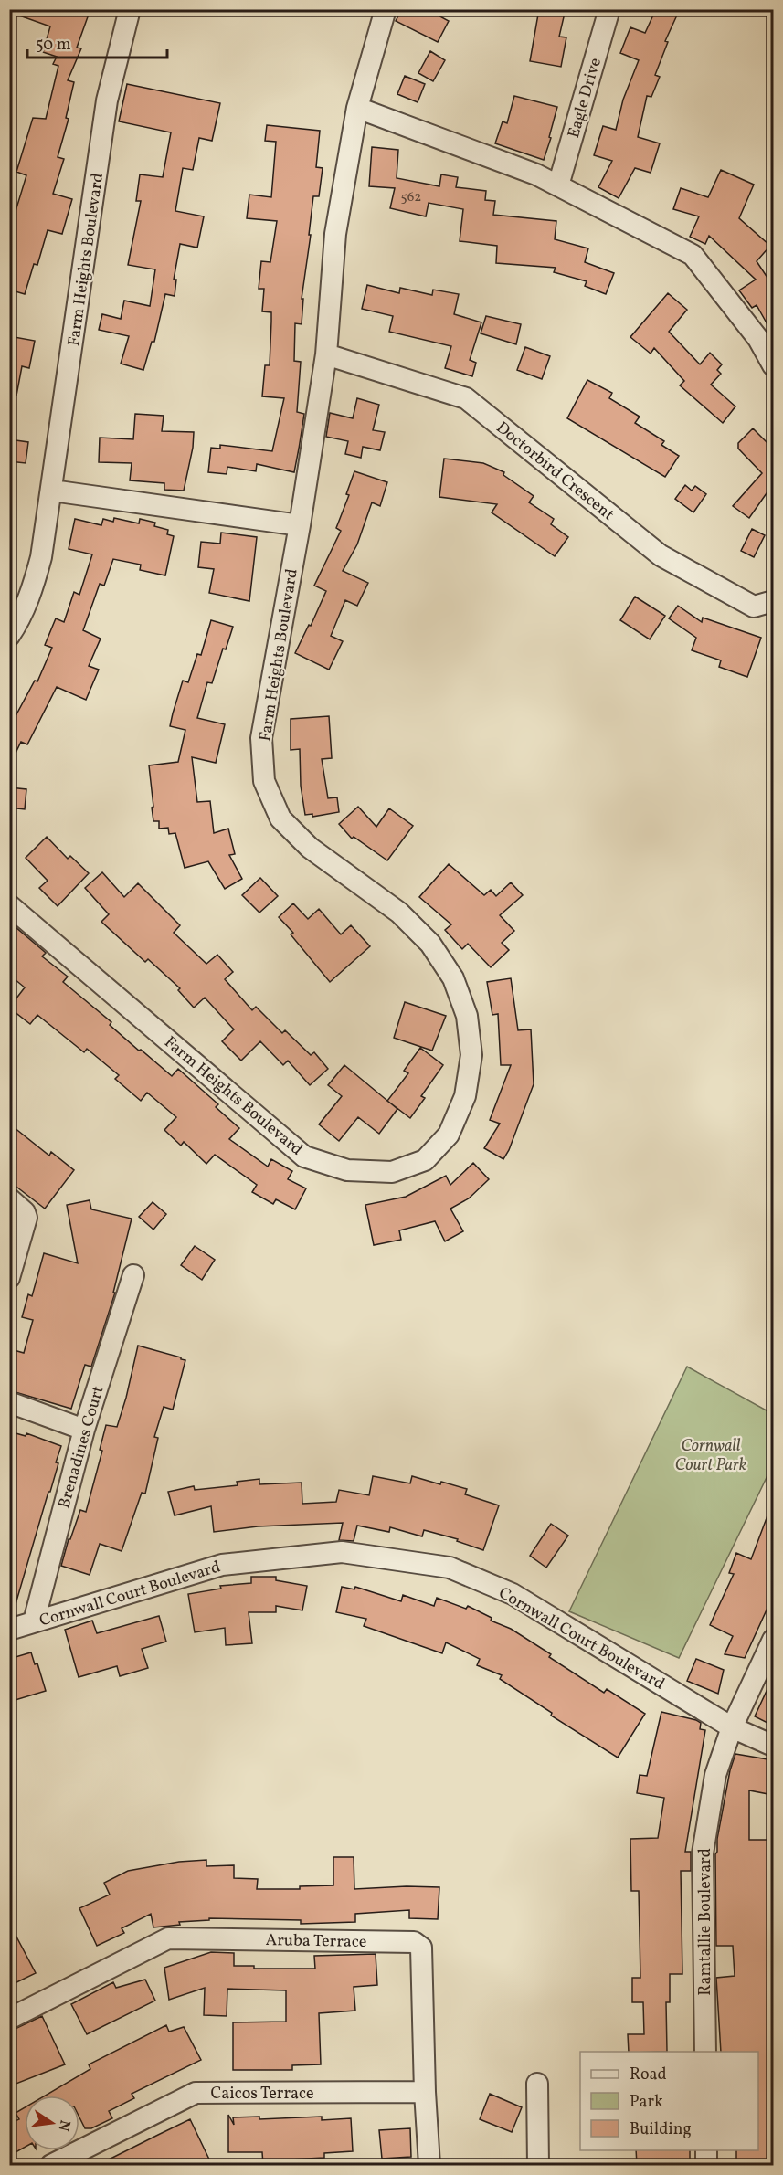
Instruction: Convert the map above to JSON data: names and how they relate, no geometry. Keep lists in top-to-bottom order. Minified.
{"streets":{"street":["Eagle Drive","Farm Heights Boulevard","Doctorbird Crescent","Brenadines Court","Cornwall Court Boulevard","Ramtallie Boulevard","Aruba Terrace","Caicos Terrace"]},"crossings":[["Farm Heights Boulevard","Doctorbird Crescent"],["Brenadines Court","Cornwall Court Boulevard"],["Cornwall Court Boulevard","Ramtallie Boulevard"],["Aruba Terrace","Caicos Terrace"]],"parks":["Cornwall Court Park"],"house_numbers":["562"],"legend":["Road","Park","Building"],"scale_bar":"50 m","north":"right"}
